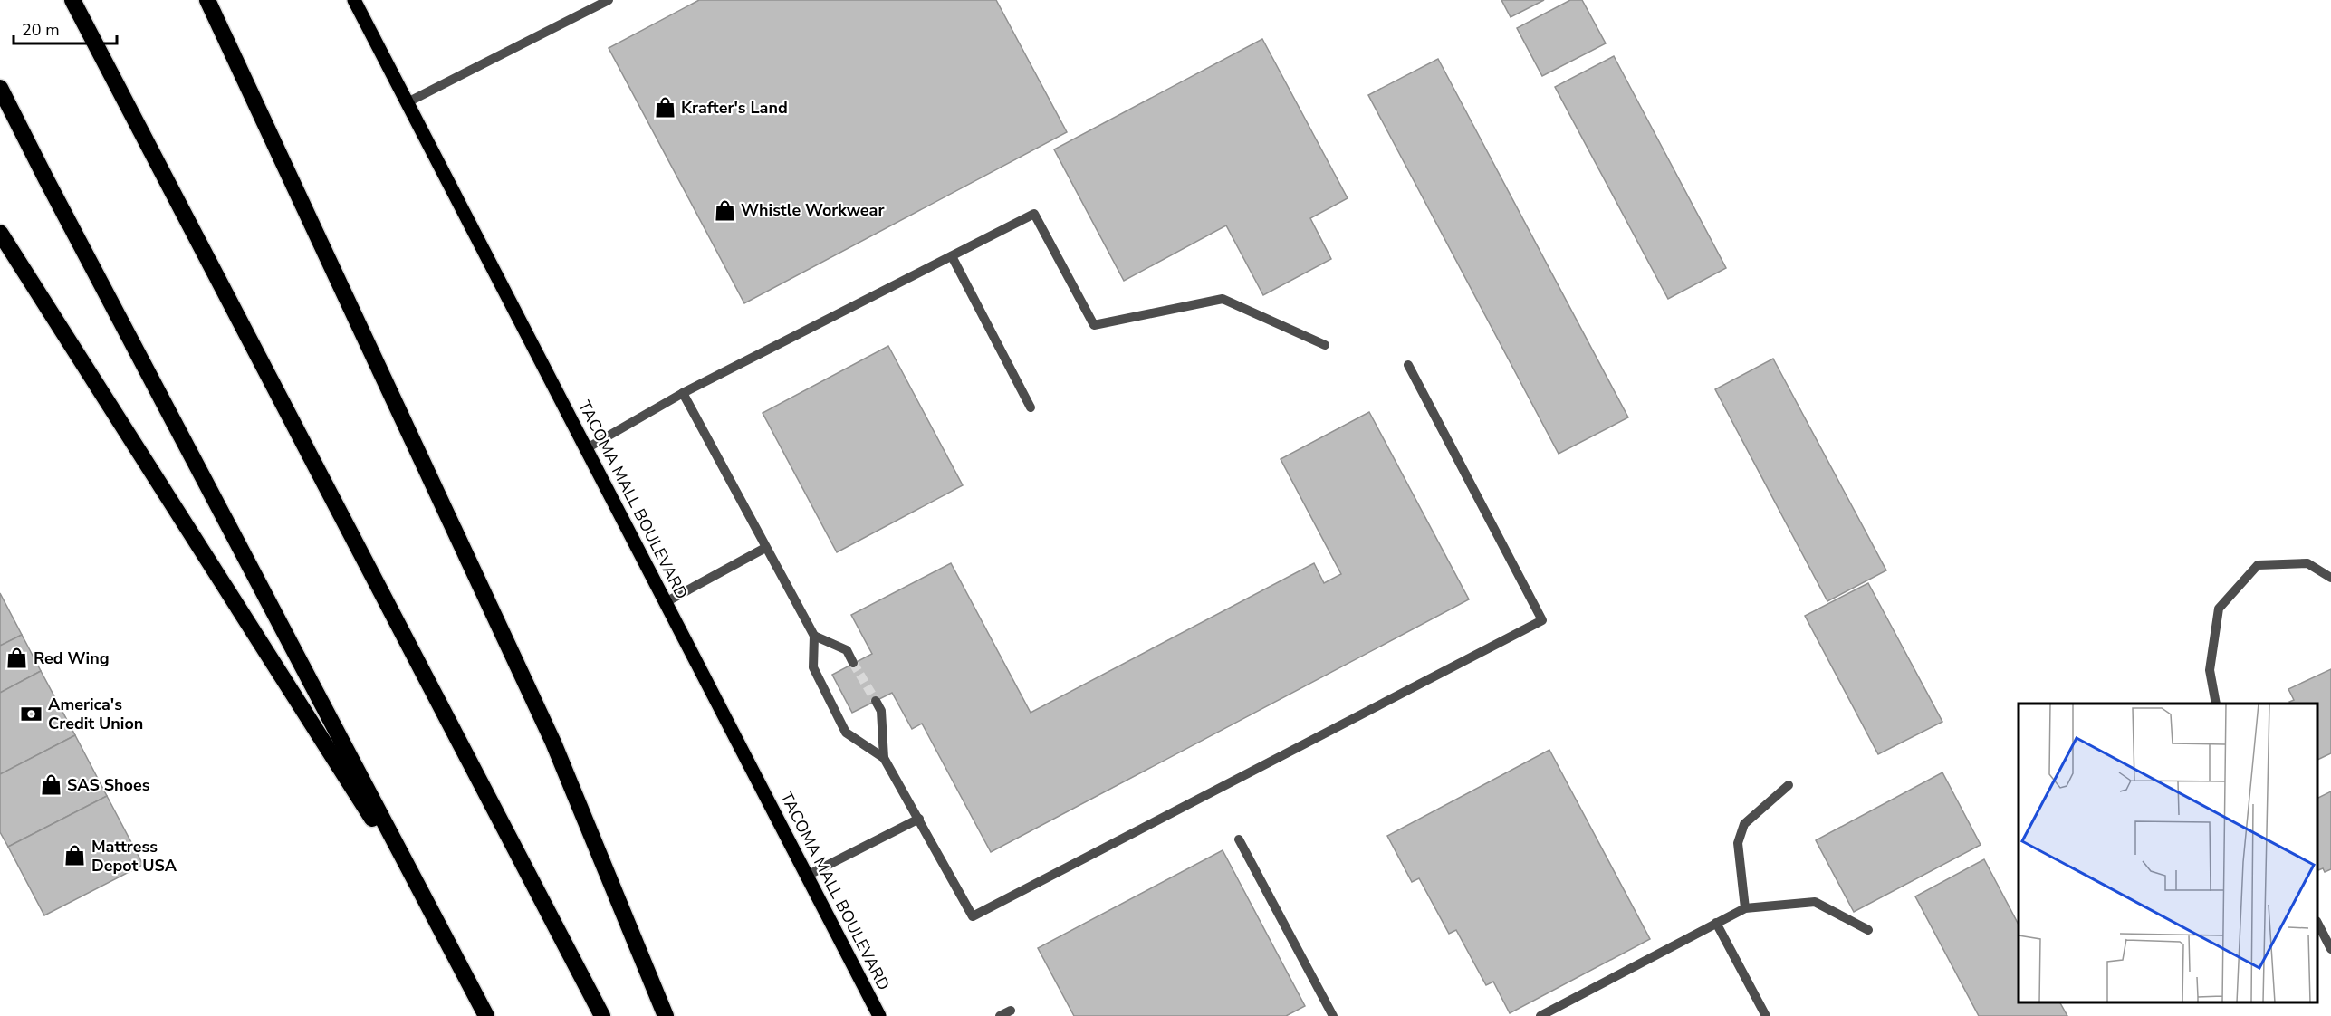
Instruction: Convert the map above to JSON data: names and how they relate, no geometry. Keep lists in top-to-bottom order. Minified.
{"streets":{"main road":["TACOMA MALL BOULEVARD"]},"places":{"shop":["Krafter's Land","Whistle Workwear","Red Wing","SAS Shoes","Mattress Depot USA"],"bank":["America's Credit Union"]},"scale_bar":"20 m"}
